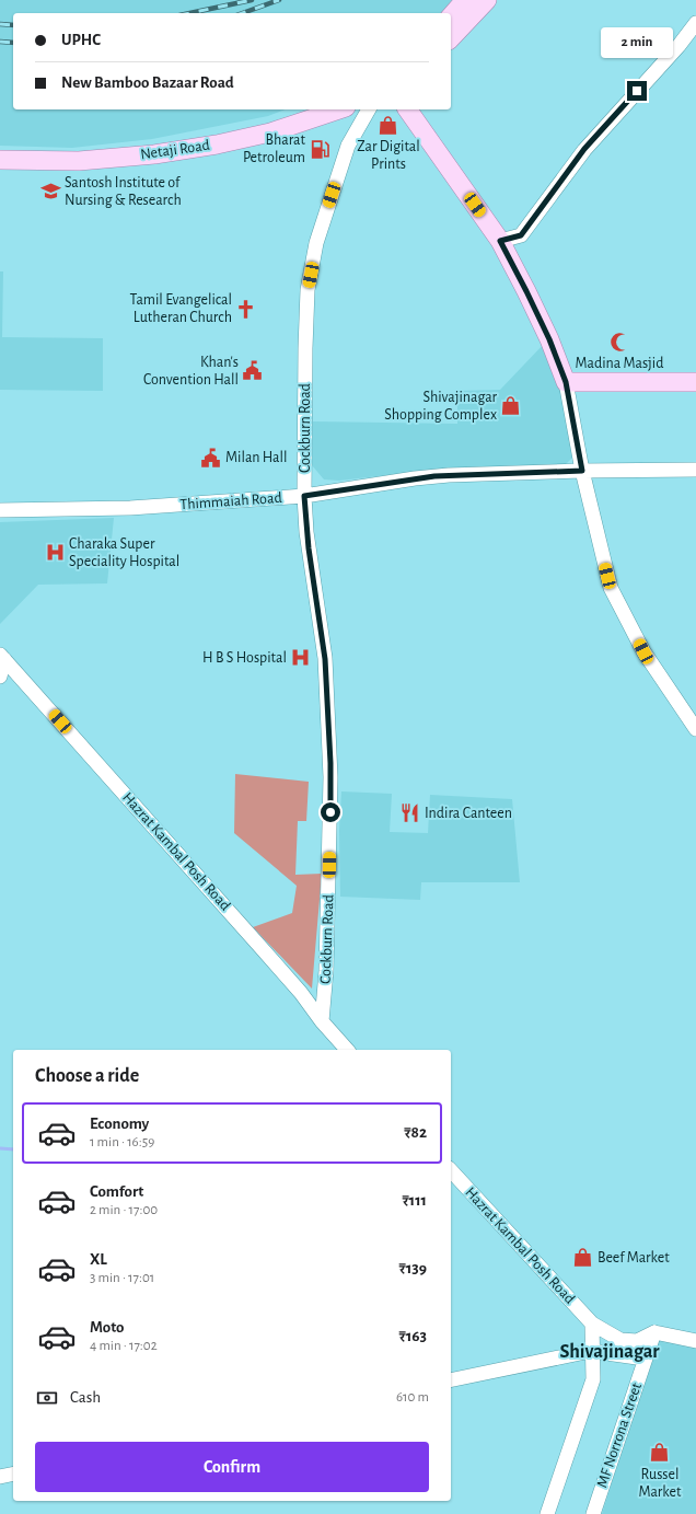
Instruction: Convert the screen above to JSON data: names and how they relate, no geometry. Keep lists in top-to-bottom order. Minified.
{"streets":{"main road":["Netaji Road"],"street":["Cockburn Road","Thimmaiah Road","Hazrat Kambal Posh Road","MF Norrona Street"]},"crossings":[["Cockburn Road","Thimmaiah Road"],["Cockburn Road","Hazrat Kambal Posh Road"],["Hazrat Kambal Posh Road","MF Norrona Street"]],"districts":["Shivajinagar"],"places":{"shop":["Zar Digital Prints","Shivajinagar Shopping Complex","Beef Market","Russel Market"],"fuel station":["Bharat Petroleum"],"school or university":["Santosh Institute of Nursing & Research"],"church":["Tamil Evangelical Lutheran Church"],"mosque":["Madina Masjid"],"public building":["Khan's Convention Hall","Milan Hall"],"hospital":["Charaka Super Speciality Hospital","H B S Hospital"],"restaurant":["Indira Canteen"]},"page":{"banner":["UPHC","New Bamboo Bazaar Road"],"bubble":"2 min","heading":"Choose a ride","list":[{"name":"Economy","note":"1 min · 16:59","value":"₹82"},{"name":"Comfort","note":"2 min · 17:00","value":"₹111"},{"name":"XL","note":"3 min · 17:01","value":"₹139"},{"name":"Moto","note":"4 min · 17:02","value":"₹163"}],"pay":["Cash","610 m"],"buttons":"Confirm"}}
